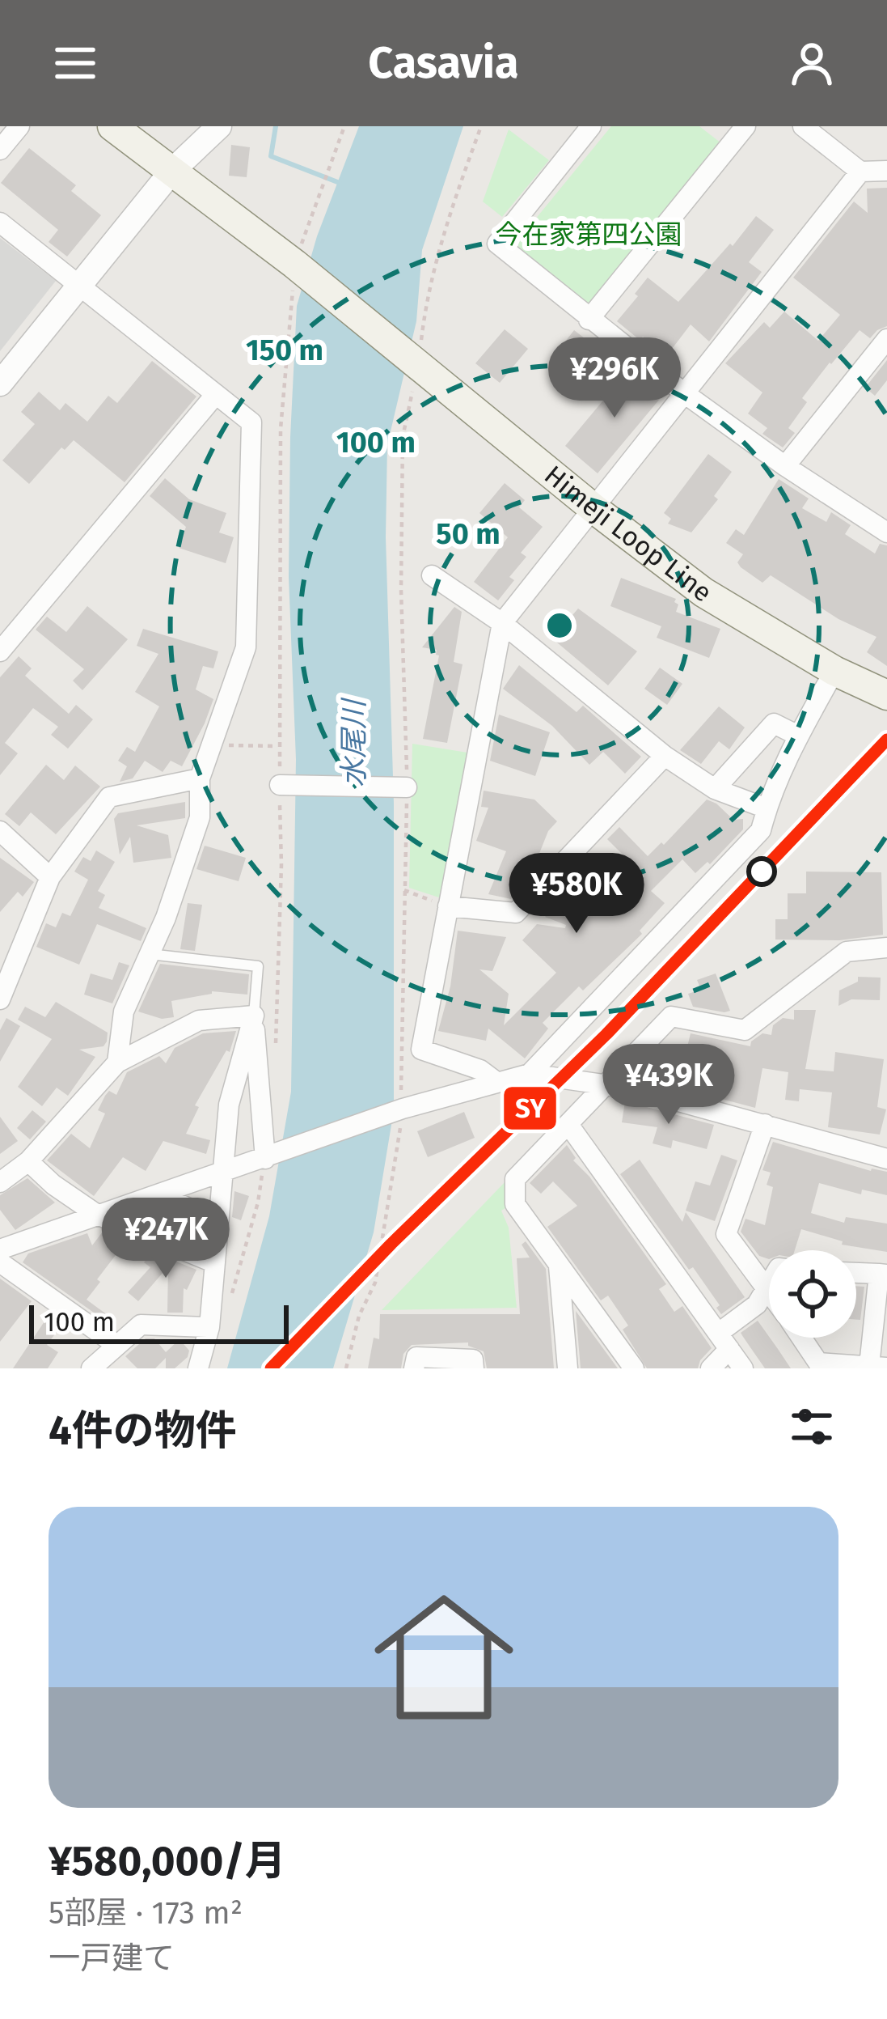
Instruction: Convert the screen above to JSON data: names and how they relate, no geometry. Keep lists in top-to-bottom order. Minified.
{"streets":{"main road":["Himeji Loop Line"]},"water":["水尾川"],"parks":["今在家第四公園"],"lines":["transit line SY"],"scale_bar":"100 m","page":{"header":"Casavia","price":["¥296K","¥580K","¥439K","¥247K"],"scale":"100 m","heading":"4件の物件","list":[{"name":"¥580,000/月","note":"5部屋 · 173 m² · 一戸建て"}]},"rings":["150 m","100 m","50 m"]}
